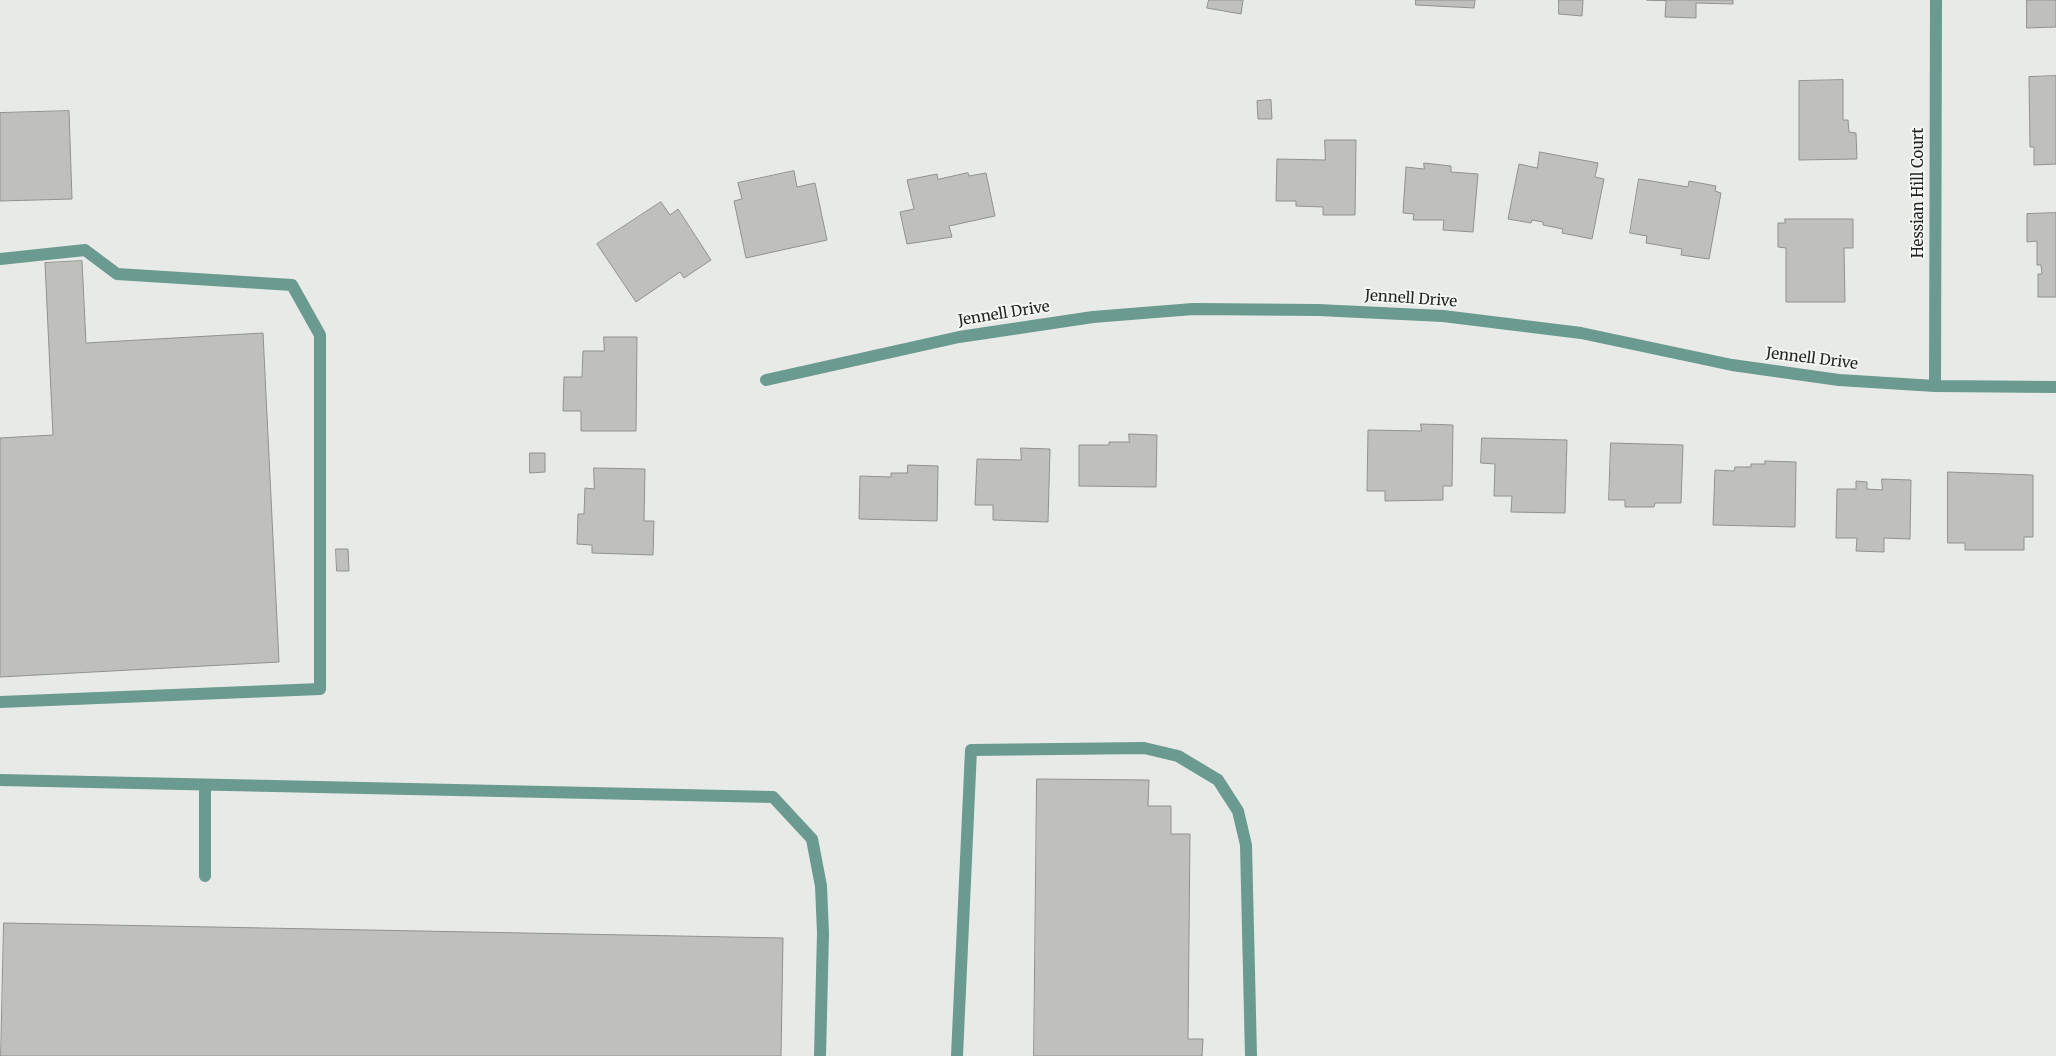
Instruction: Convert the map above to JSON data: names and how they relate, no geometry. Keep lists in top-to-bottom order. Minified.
{"streets":{"street":["Hessian Hill Court","Jennell Drive"]},"crossings":[["Hessian Hill Court","Jennell Drive"]]}
